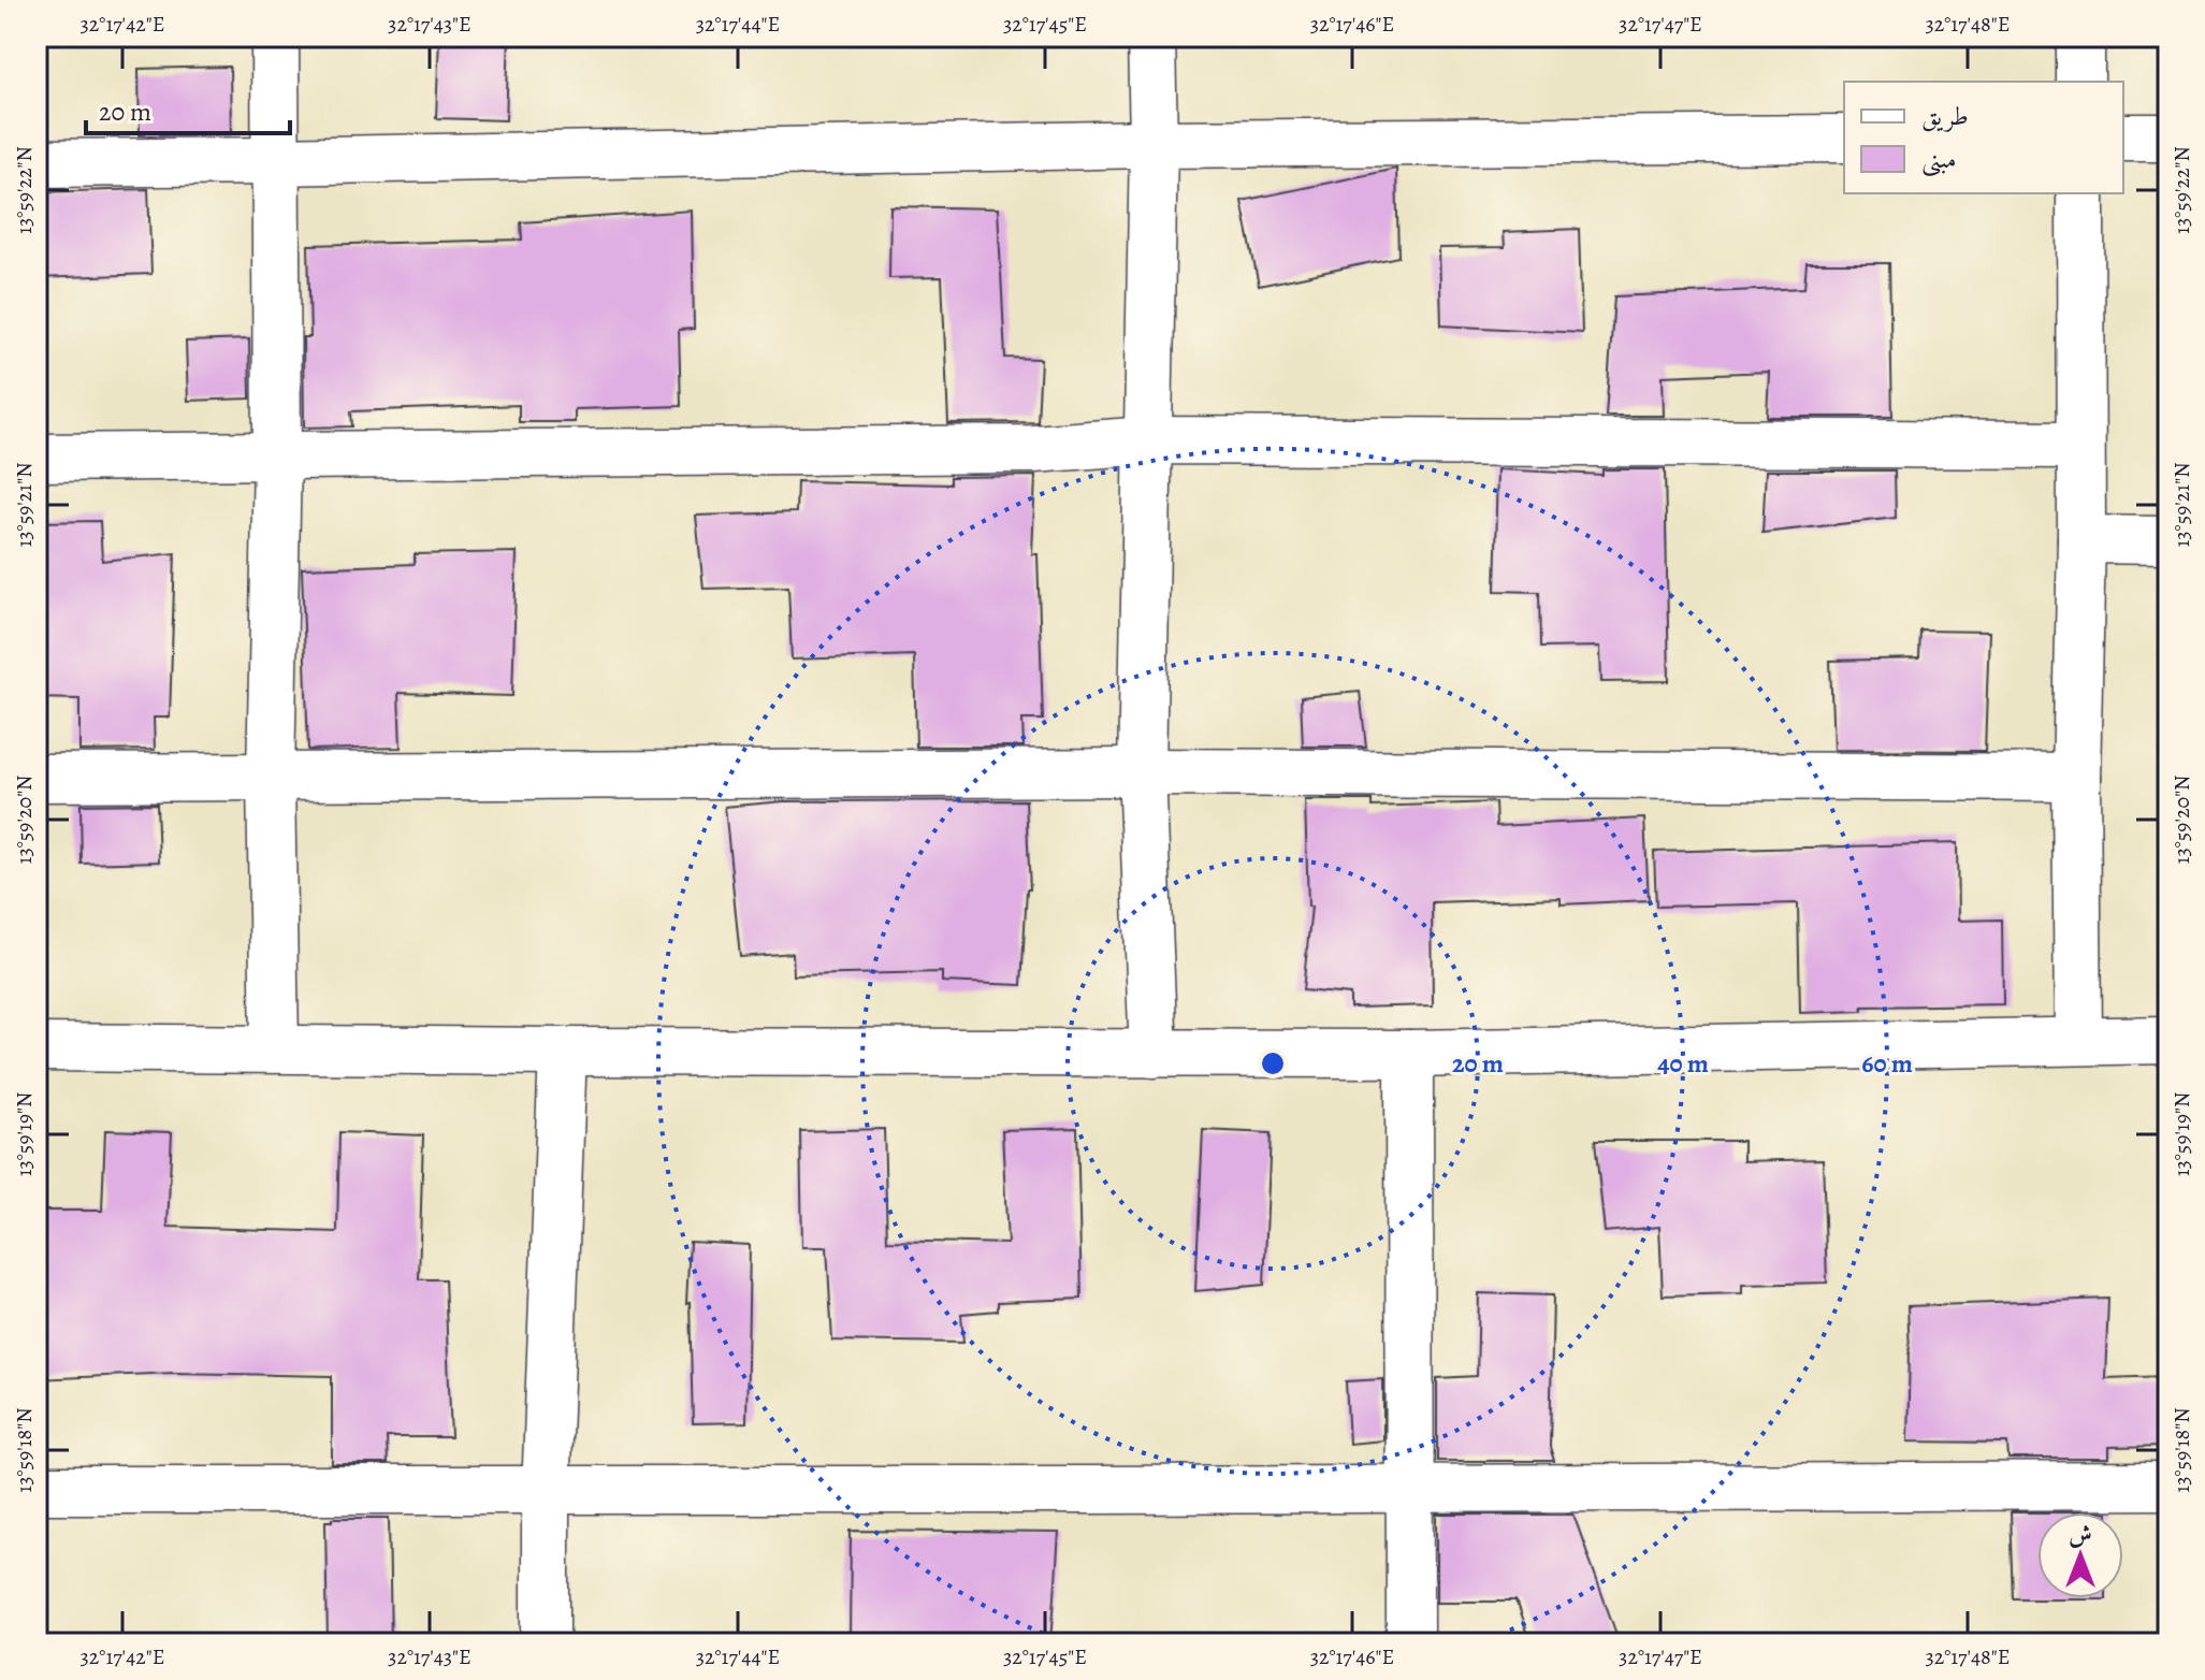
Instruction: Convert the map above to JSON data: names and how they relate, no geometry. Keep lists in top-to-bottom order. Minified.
{"legend":["طريق","مبنى"],"scale_bar":"20 m","north":"top","coordinates":["32°17'42\"E","32°17'43\"E","32°17'44\"E","32°17'45\"E","32°17'46\"E","32°17'47\"E","32°17'48\"E","13°59'22\"N","13°59'21\"N","13°59'20\"N","13°59'19\"N","13°59'18\"N"],"rings":["20 m","40 m","60 m"]}
